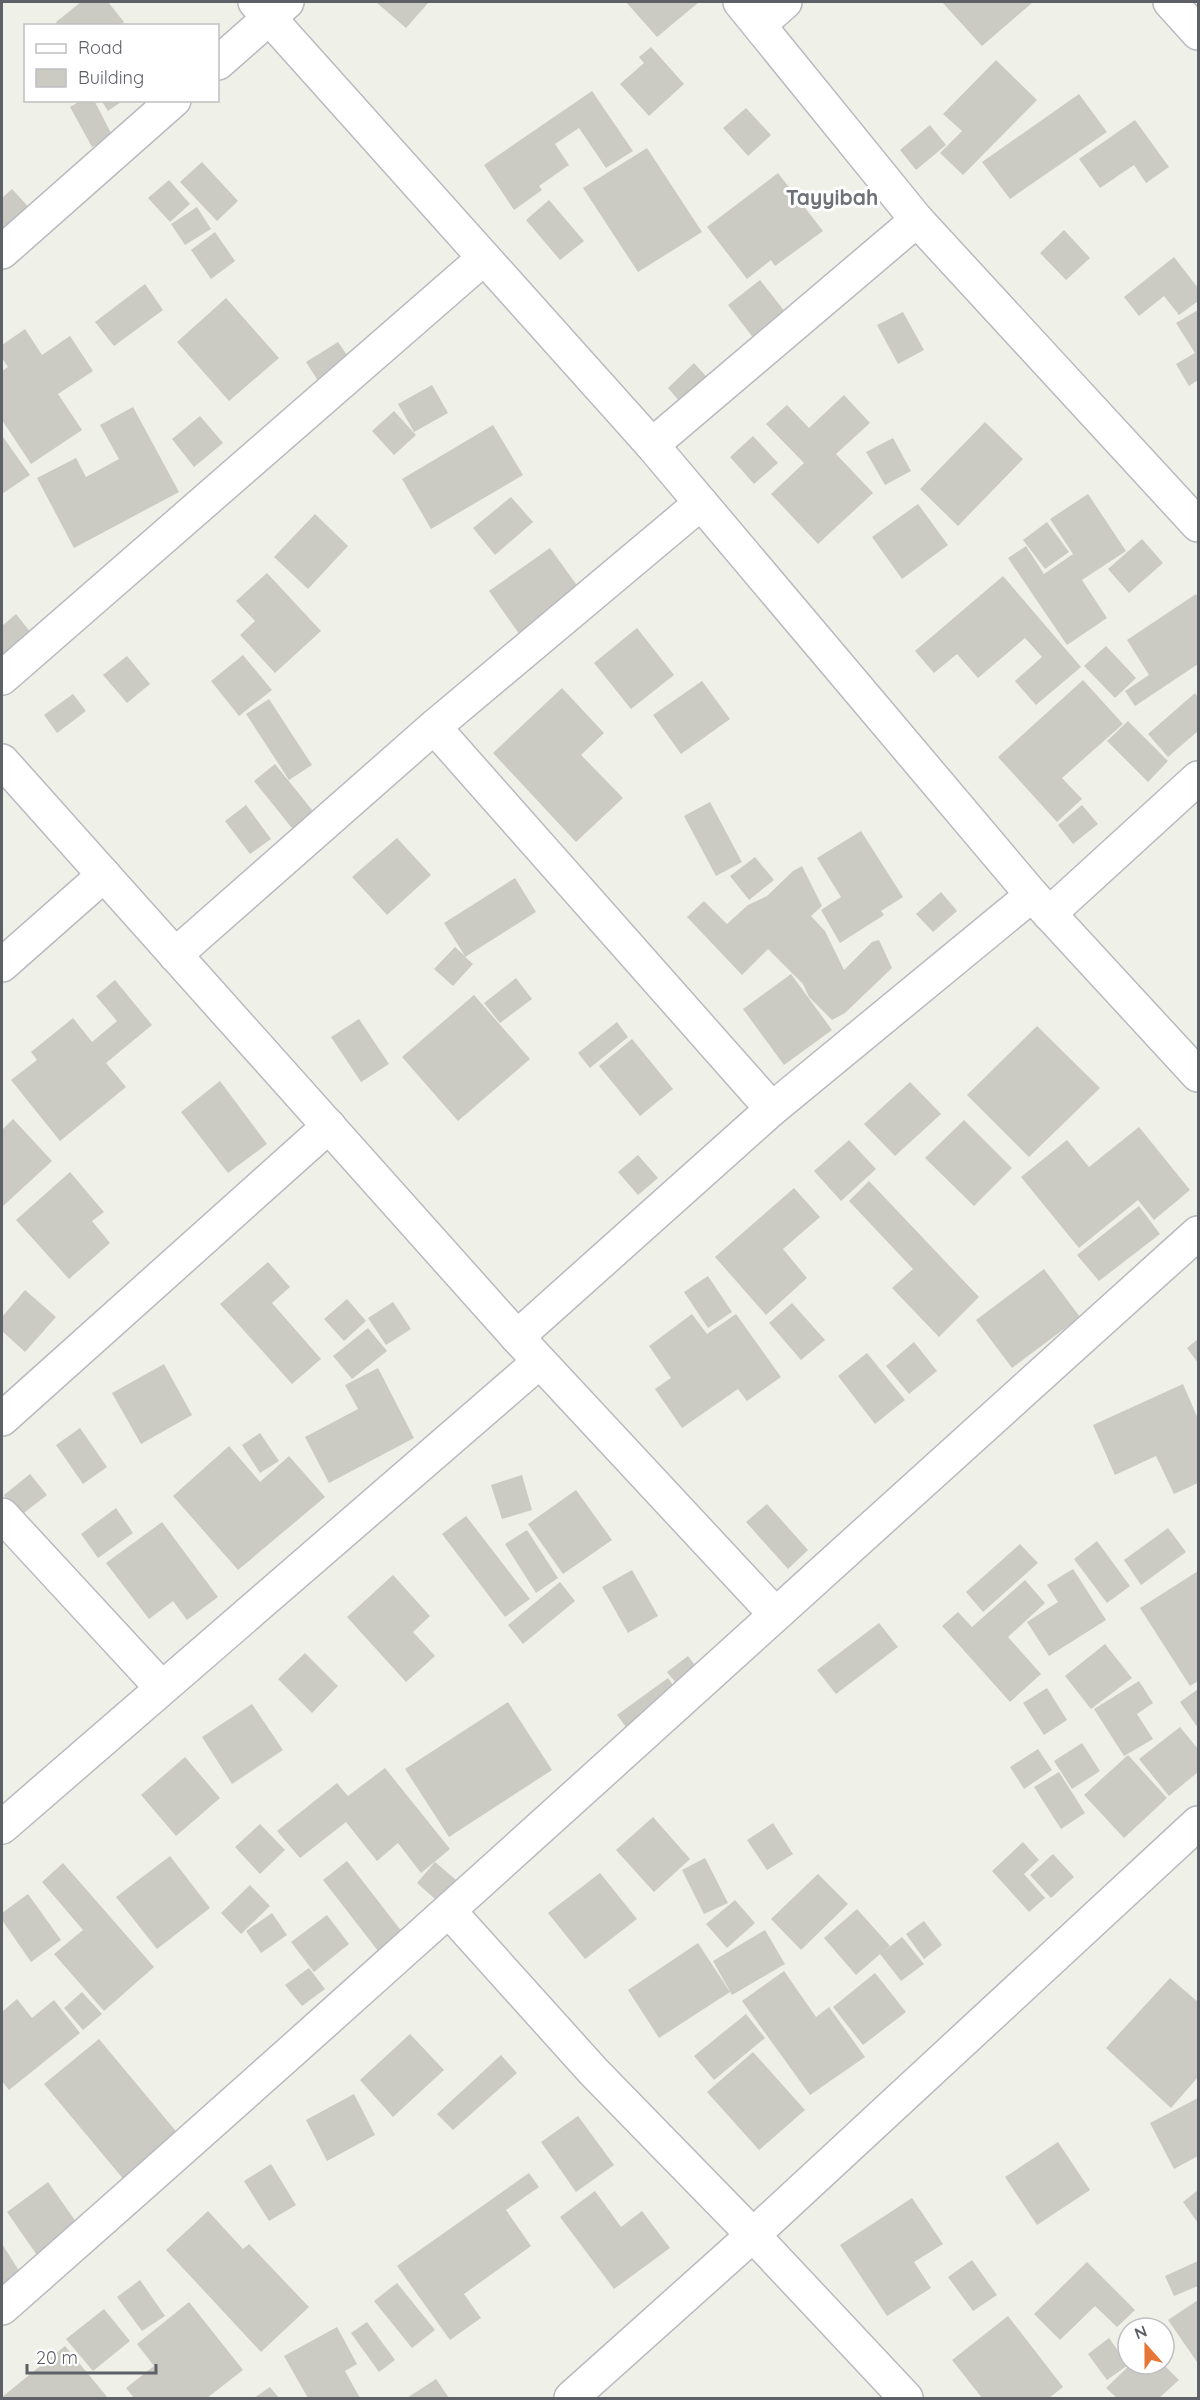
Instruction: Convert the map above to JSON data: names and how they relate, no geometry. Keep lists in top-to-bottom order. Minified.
{"districts":["Tayyibah"],"legend":["Road","Building"],"scale_bar":"20 m","north":"top"}
